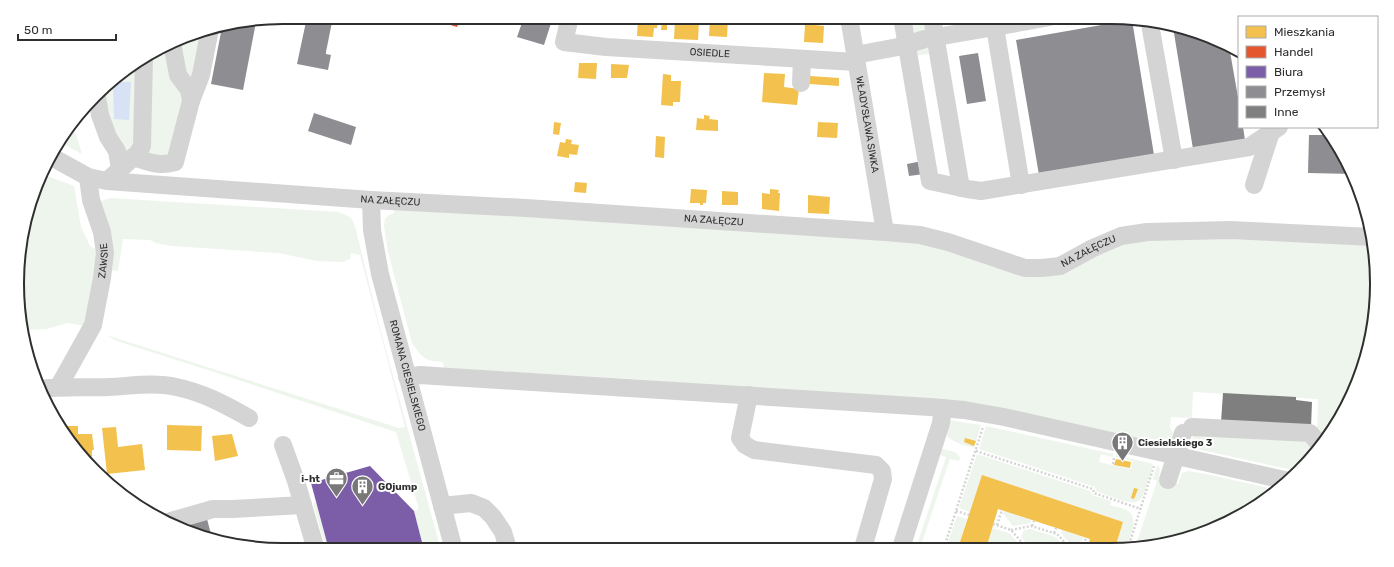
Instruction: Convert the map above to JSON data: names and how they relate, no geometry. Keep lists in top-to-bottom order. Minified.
{"streets":{"street":["OSIEDLE","WŁADYSŁAWA SIWKA","NA ZAŁĘCZU","ZAWSIE","ROMANA CIESIELSKIEGO"]},"crossings":[["OSIEDLE","WŁADYSŁAWA SIWKA"],["WŁADYSŁAWA SIWKA","NA ZAŁĘCZU"],["NA ZAŁĘCZU","ZAWSIE"],["NA ZAŁĘCZU","ROMANA CIESIELSKIEGO"]],"places":{"building":["Ciesielskiego 3","GOjump"],"office":["i-ht"]},"legend":["Mieszkania","Handel","Biura","Przemysł","Inne"],"scale_bar":"50 m"}
